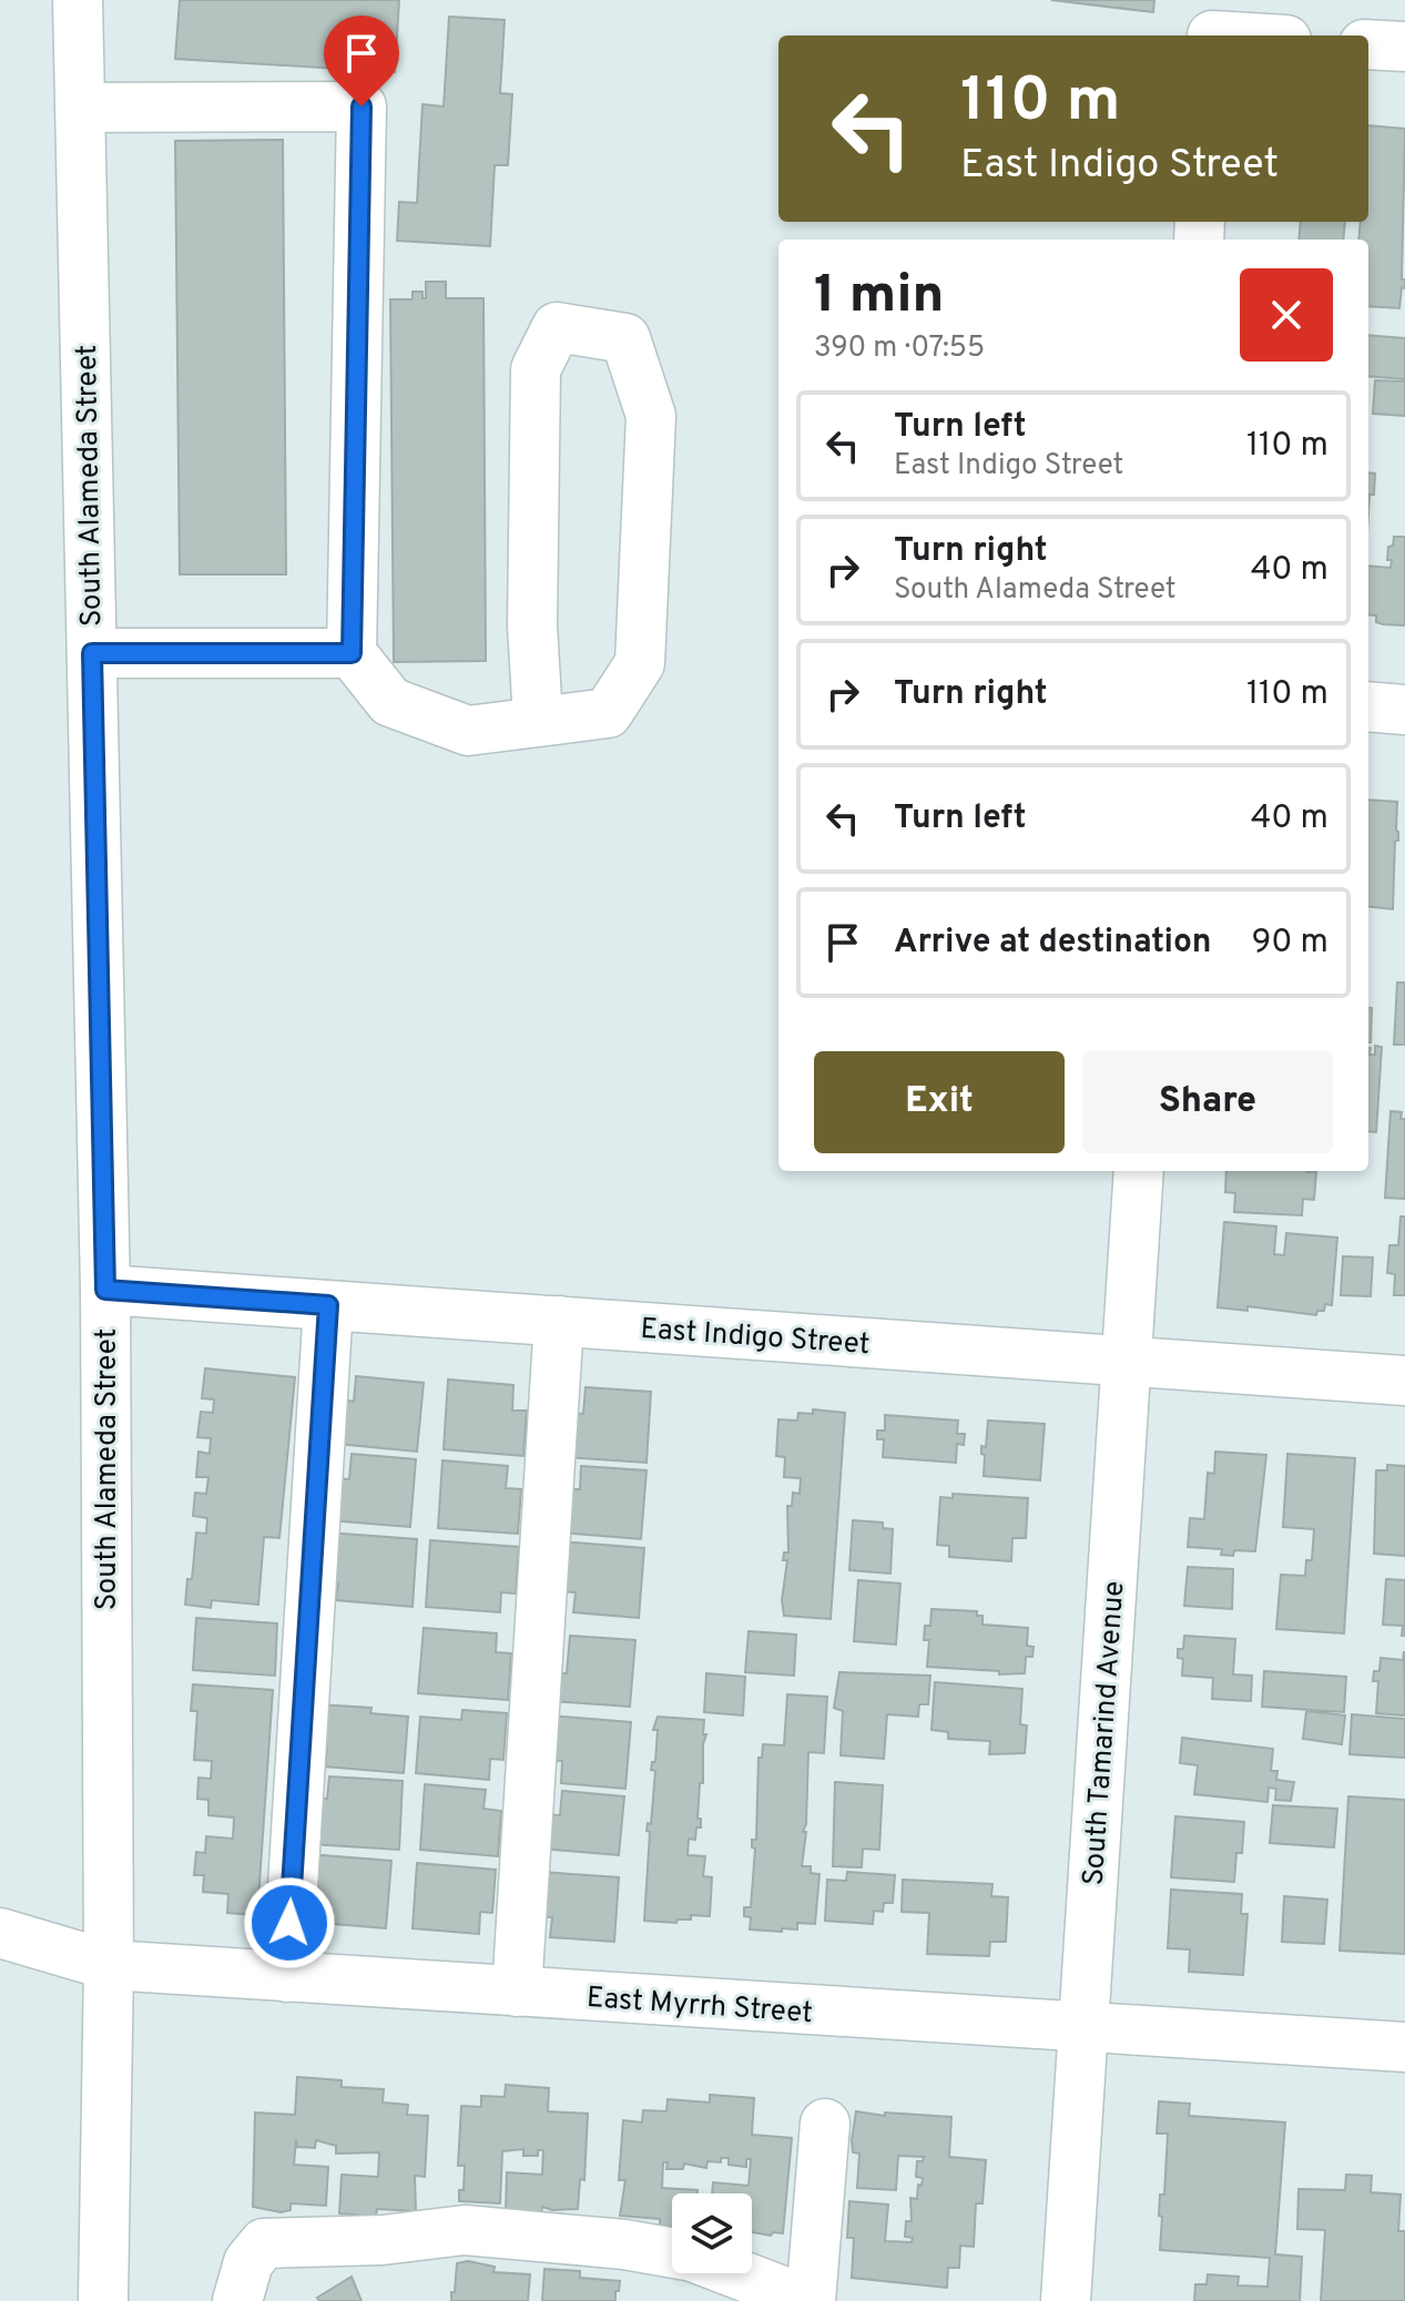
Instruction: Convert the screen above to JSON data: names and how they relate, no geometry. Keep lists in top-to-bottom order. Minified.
{"streets":{"street":["South Alameda Street","East Indigo Street","South Tamarind Avenue","East Myrrh Street"]},"crossings":[["South Alameda Street","East Indigo Street"],["South Alameda Street","East Myrrh Street"],["East Indigo Street","South Tamarind Avenue"],["South Tamarind Avenue","East Myrrh Street"]],"page":{"turn":["110 m","East Indigo Street"],"heading":["1 min","390 m · 07:55"],"list":[{"name":"Turn left","note":"East Indigo Street","value":"110 m"},{"name":"Turn right","note":"South Alameda Street","value":"40 m"},{"name":"Turn right","value":"110 m"},{"name":"Turn left","value":"40 m"},{"name":"Arrive at destination","value":"90 m"}],"buttons":["Exit","Share"]}}
